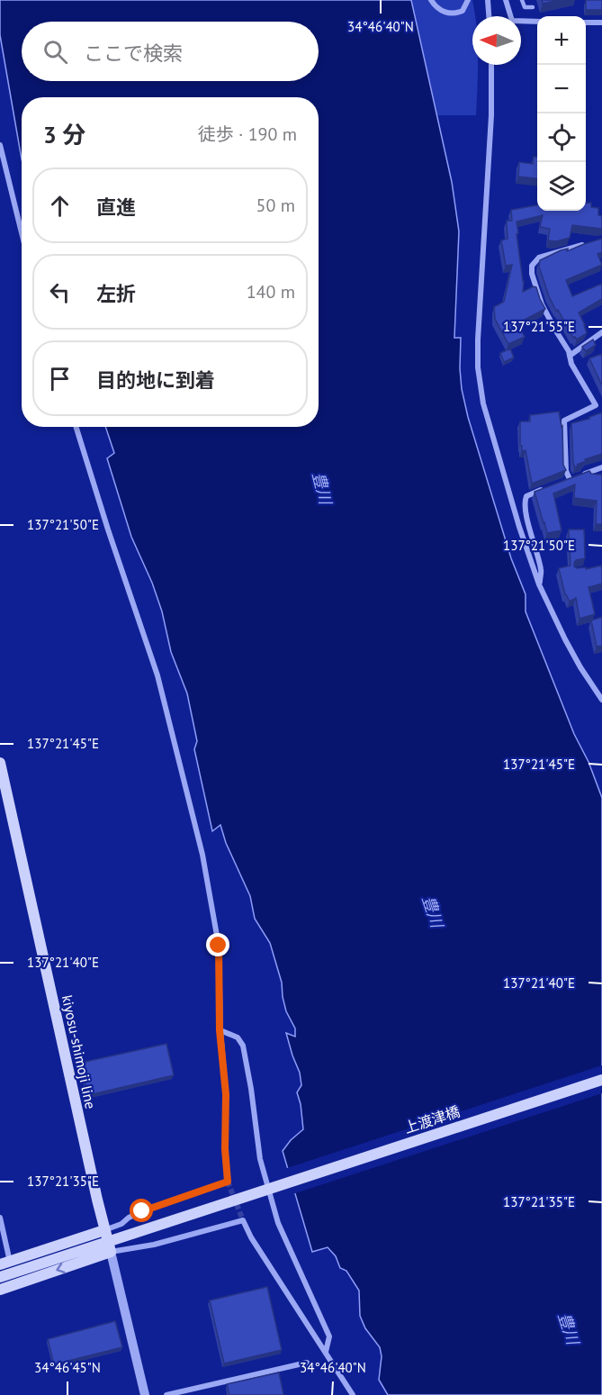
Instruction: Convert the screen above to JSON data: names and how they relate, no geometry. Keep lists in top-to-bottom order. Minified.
{"streets":{"main road":["kiyosu-shimoji line","上渡津橋"]},"water":["豊川"],"north":"left","page":{"map_buttons":["+","−"],"search":"ここで検索","heading":["3 分","徒歩 · 190 m"],"list":[["直進","50 m"],["左折","140 m"],"目的地に到着"]},"coordinates":["34°46'40\"N","137°21'55\"E","137°21'50\"E","137°21'45\"E","137°21'40\"E","137°21'35\"E","34°46'45\"N"]}
